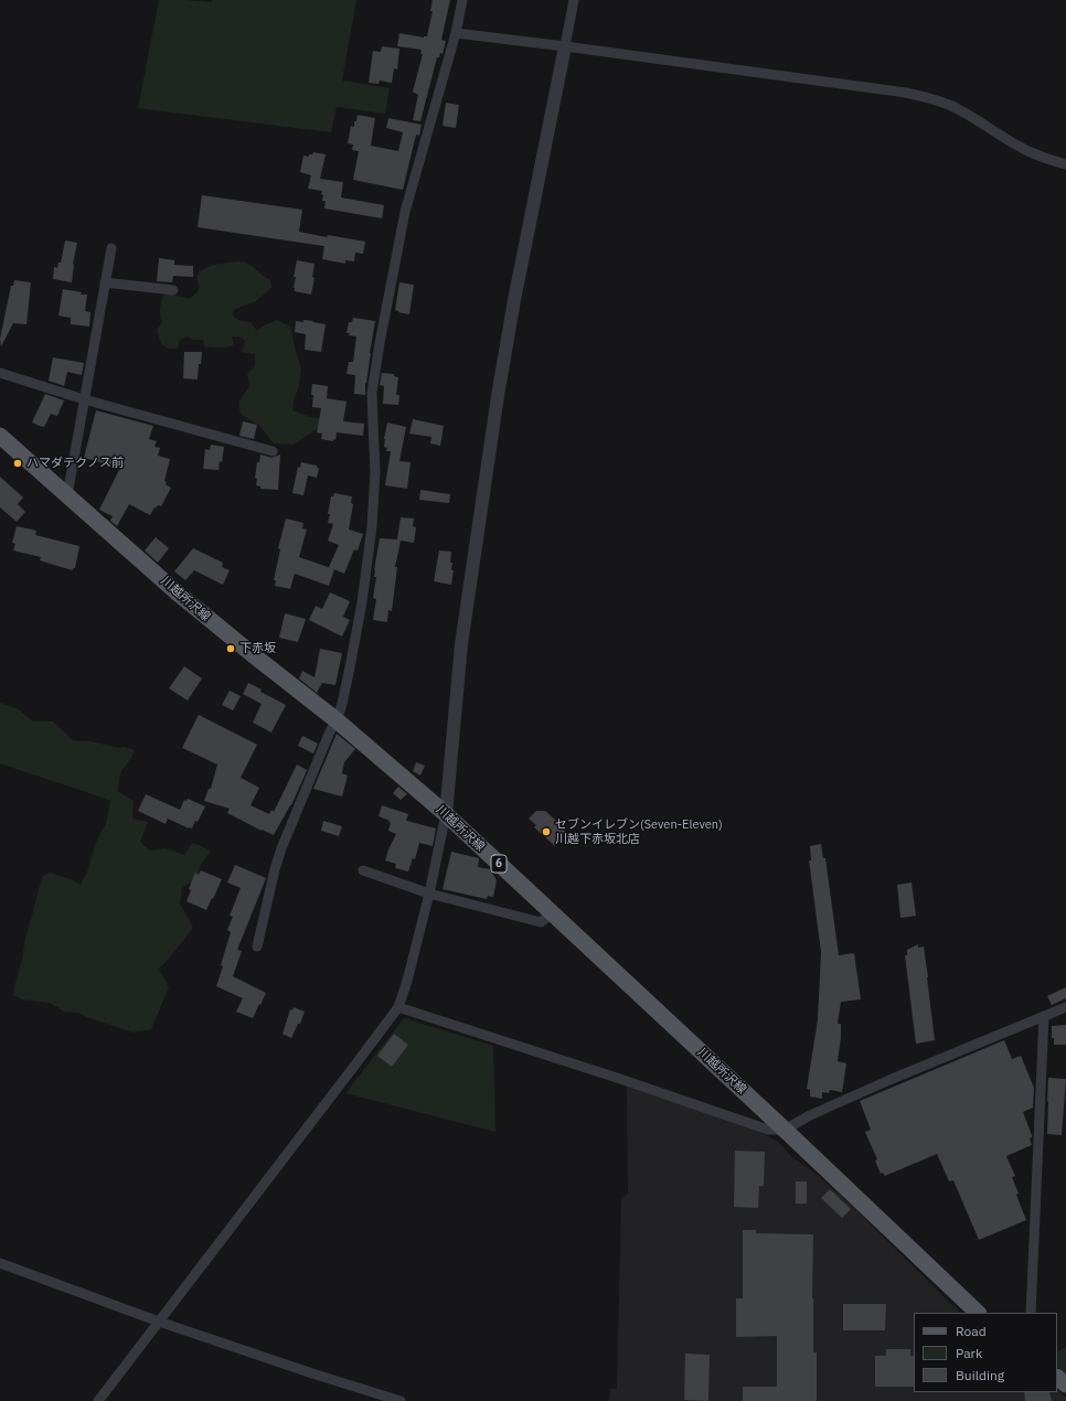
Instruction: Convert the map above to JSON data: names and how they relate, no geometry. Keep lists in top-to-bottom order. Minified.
{"streets":{"main road":["川越所沢線","6"]},"places":["ハマダテクノス前","下赤坂","セブンイレブン(Seven-Eleven) 川越下赤坂北店"],"legend":["Road","Park","Building"]}
